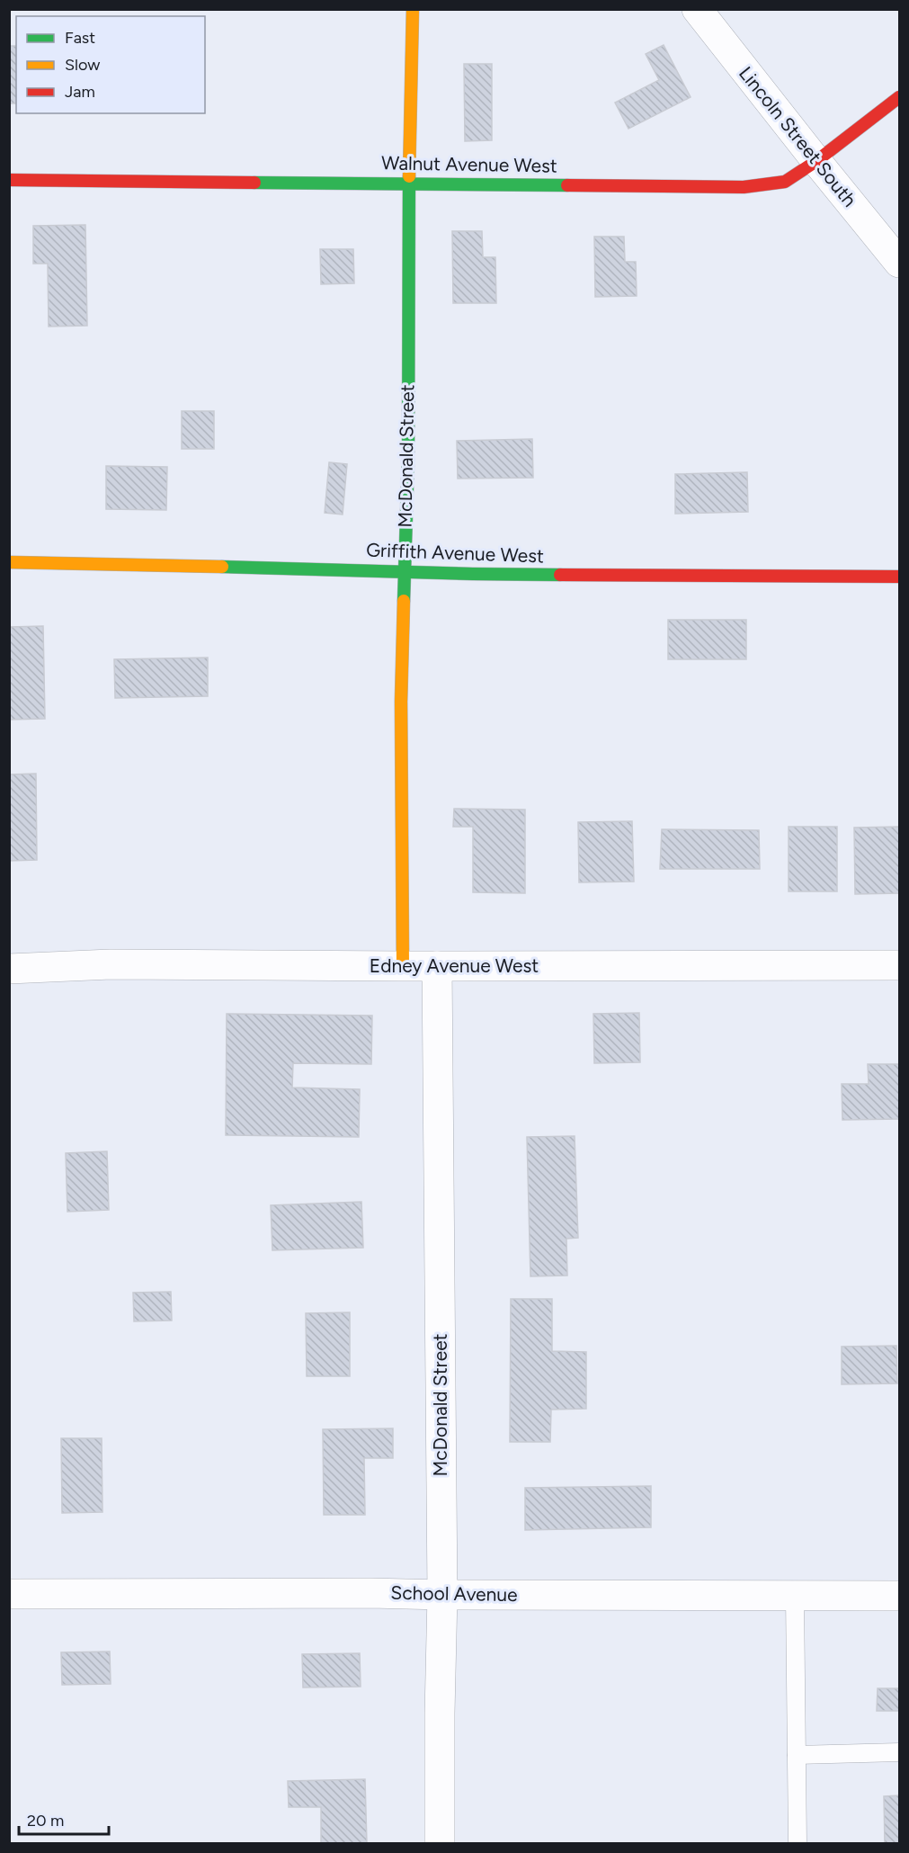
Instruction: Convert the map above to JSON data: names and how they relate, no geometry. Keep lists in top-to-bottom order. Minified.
{"streets":{"street":["Lincoln Street South","Walnut Avenue West","McDonald Street","Griffith Avenue West","Edney Avenue West","School Avenue"]},"crossings":[["Lincoln Street South","Walnut Avenue West"],["Walnut Avenue West","McDonald Street"],["McDonald Street","Griffith Avenue West"],["McDonald Street","Edney Avenue West"],["McDonald Street","School Avenue"]],"legend":["Fast","Slow","Jam"],"scale_bar":"20 m"}
